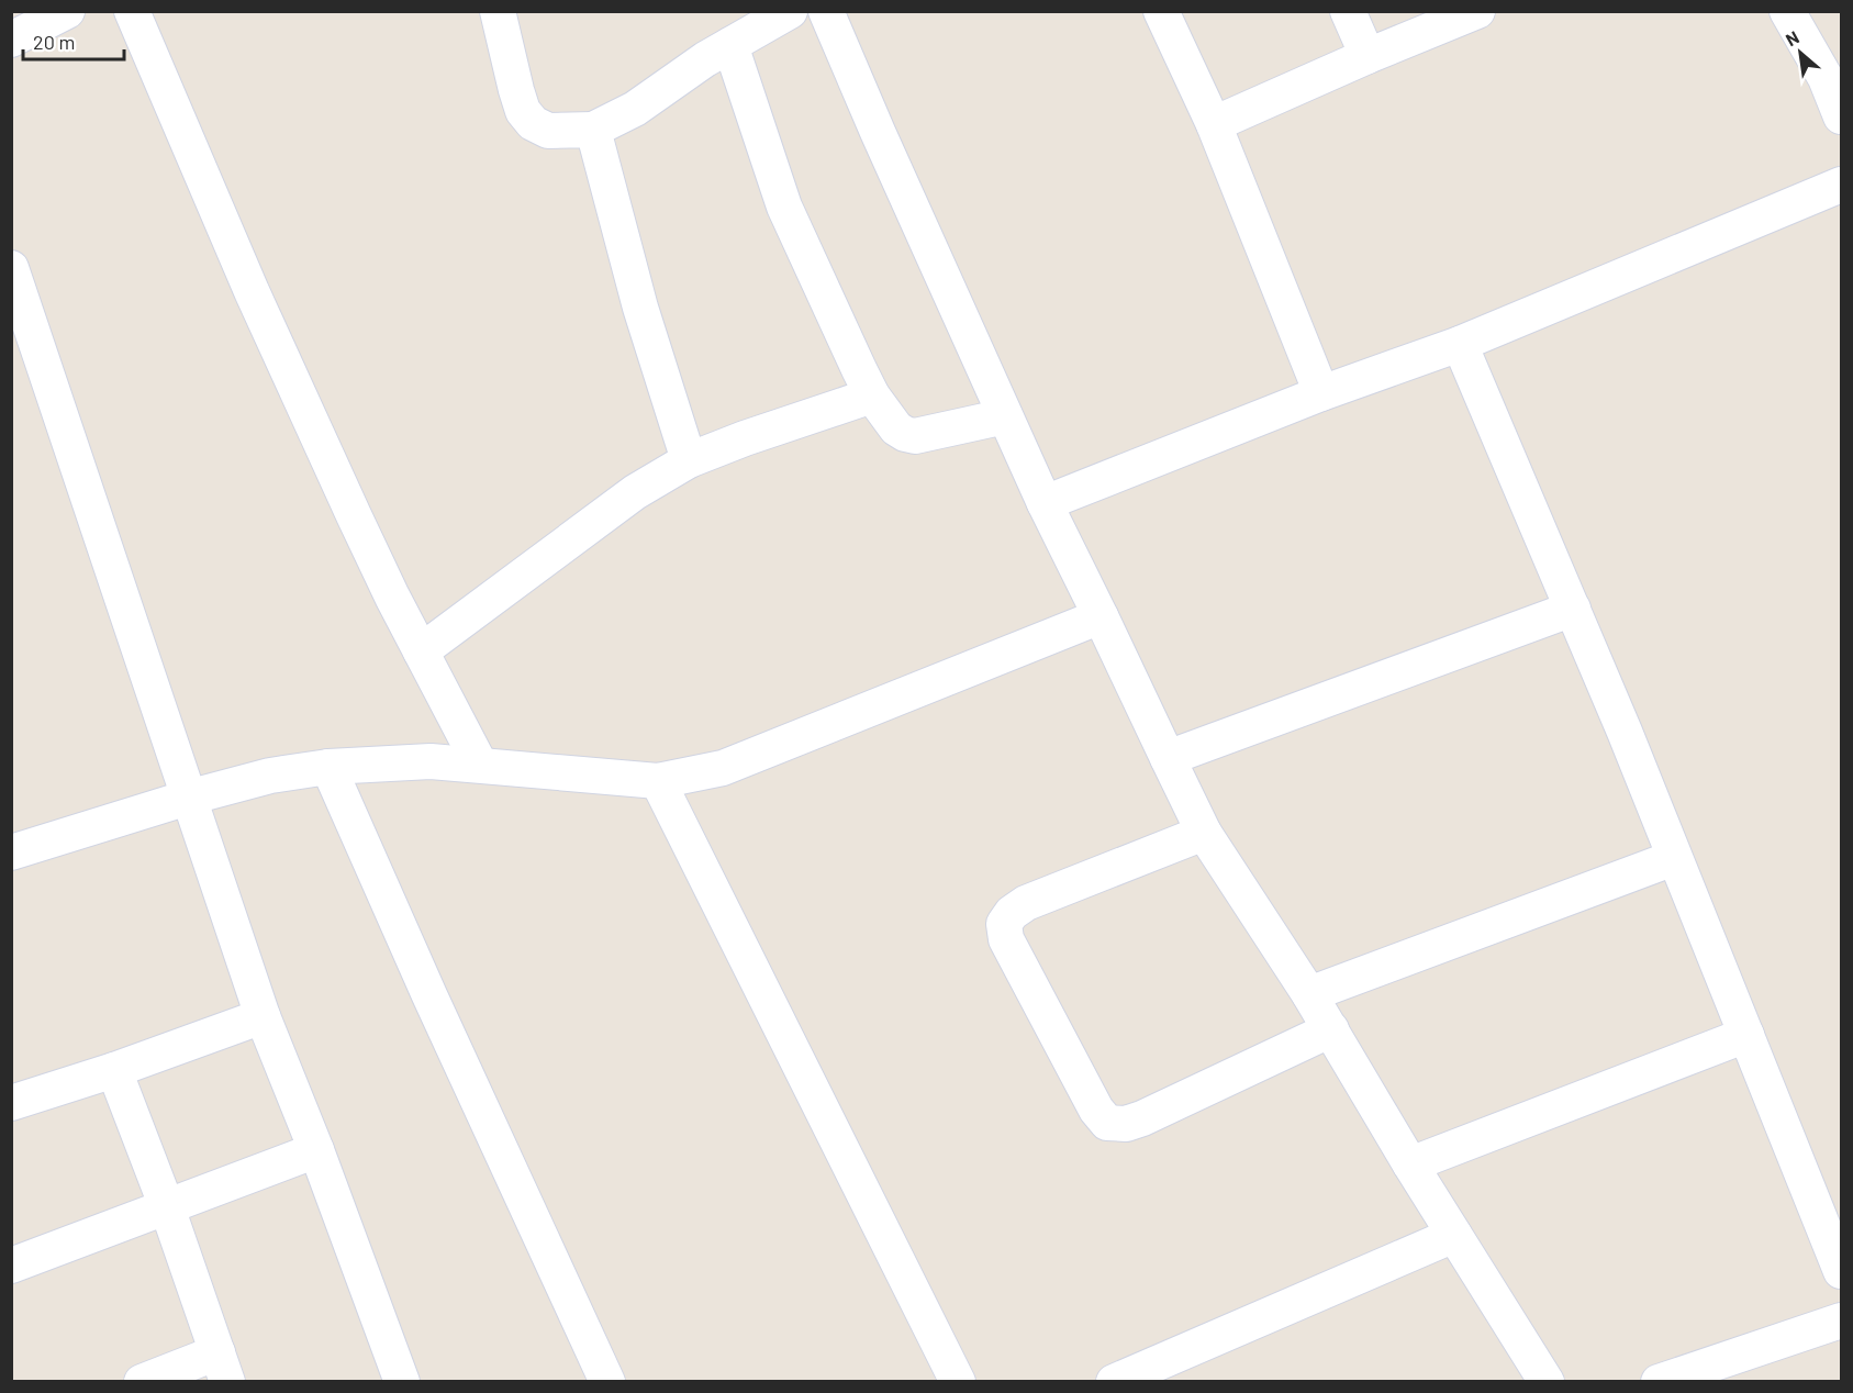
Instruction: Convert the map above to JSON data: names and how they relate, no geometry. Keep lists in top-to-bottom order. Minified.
{"scale_bar":"20 m","north":"top left"}
